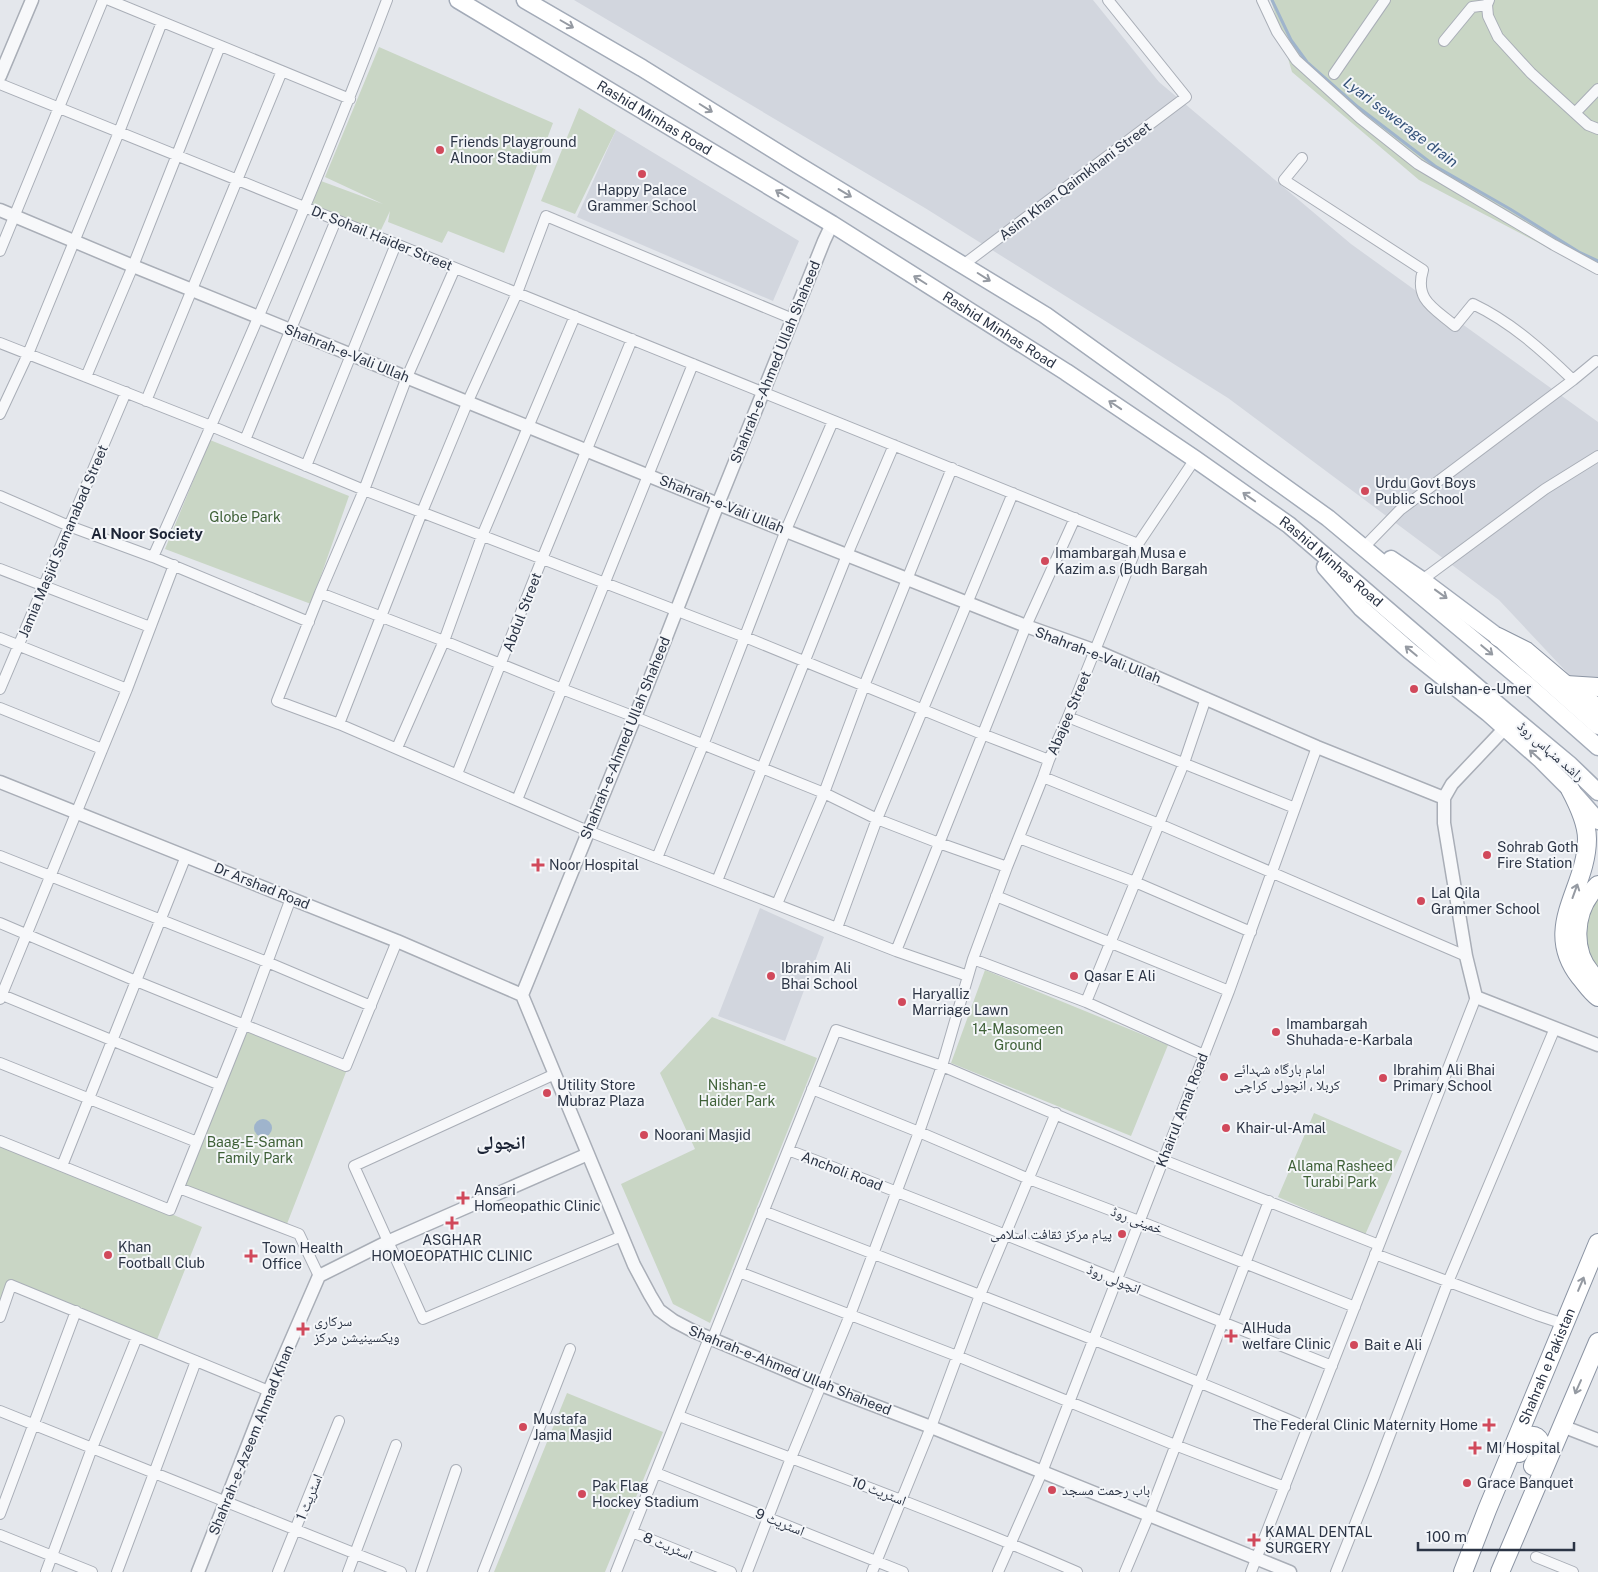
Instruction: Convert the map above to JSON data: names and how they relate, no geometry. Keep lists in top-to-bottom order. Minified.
{"streets":{"highway":["Shahrah e Pakistan"],"main road":["Rashid Minhas Road","راشد منہاس روڈ"],"street":["Asim Khan Qaimkhani Street","Dr Sohail Haider Street","Shahrah-e-Vali Ullah","Shahrah-e-Ahmed Ullah Shaheed","Jamia Masjid Samanabad Street","Abdul Street","Abajee Street","Dr Arshad Road","Khairul Amal Road","Ancholi Road","خمینی روڈ","انچولی روڈ","Shahrah-e-Azeem Ahmad Khan","اسٹریٹ 10","اسٹریٹ 1","اسٹریٹ 9","اسٹریٹ 8"]},"crossings":[["Rashid Minhas Road","Shahrah-e-Ahmed Ullah Shaheed"],["Rashid Minhas Road","Abajee Street"],["Rashid Minhas Road","راشد منہاس روڈ"],["Dr Sohail Haider Street","Shahrah-e-Ahmed Ullah Shaheed"],["Dr Sohail Haider Street","Abdul Street"],["Dr Sohail Haider Street","Abajee Street"],["Shahrah-e-Vali Ullah","Shahrah-e-Ahmed Ullah Shaheed"],["Shahrah-e-Vali Ullah","Abdul Street"],["Shahrah-e-Vali Ullah","Abajee Street"],["Shahrah-e-Vali Ullah","Khairul Amal Road"],["Shahrah-e-Ahmed Ullah Shaheed","Abajee Street"],["Shahrah-e-Ahmed Ullah Shaheed","Dr Arshad Road"],["Shahrah-e-Ahmed Ullah Shaheed","Khairul Amal Road"],["Abajee Street","Ancholi Road"],["Abajee Street","خمینی روڈ"],["Abajee Street","انچولی روڈ"],["Abajee Street","اسٹریٹ 10"],["Abajee Street","اسٹریٹ 9"],["Khairul Amal Road","خمینی روڈ"],["Khairul Amal Road","انچولی روڈ"],["Khairul Amal Road","اسٹریٹ 10"],["Ancholi Road","انچولی روڈ"]],"districts":["Al Noor Society","انچولی"],"water":["Lyari sewerage drain"],"parks":["Globe Park","14-Masomeen Ground","Nishan-e Haider Park","Baag-E-Saman Family Park","Allama Rasheed Turabi Park"],"places":{"other":["Friends Playground Alnoor Stadium","Happy Palace Grammer School","Urdu Govt Boys Public School","Imambargah Musa e Kazim a.s (Budh Bargah","Gulshan-e-Umer","Sohrab Goth Fire Station","Lal Qila Grammer School","Ibrahim Ali Bhai School","Qasar E Ali","Haryalliz Marriage Lawn","Imambargah Shuhada-e-Karbala","امام بارگاہ شہدائے کربلا ، انچولی کراچی","Ibrahim Ali Bhai Primary School","Utility Store Mubraz Plaza","Khair-ul-Amal","Noorani Masjid","پيام مركز ثقافت اسلامى","Khan Football Club","Bait e Ali","Mustafa Jama Masjid","Grace Banquet","باب رحمت مسجد","Pak Flag Hockey Stadium"],"health":["Noor Hospital","Ansari Homeopathic Clinic","ASGHAR HOMOEOPATHIC CLINIC","Town Health Office","سرکاری ویکسینیشن مرکز","AlHuda welfare Clinic","The Federal Clinic Maternity Home","MI Hospital","KAMAL DENTAL SURGERY"]},"scale_bar":"100 m"}
